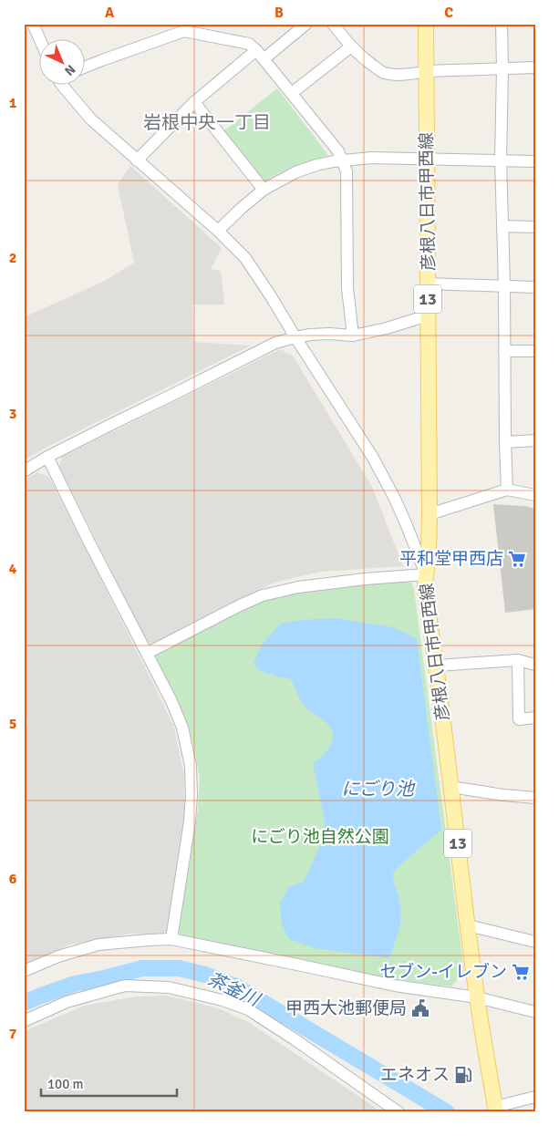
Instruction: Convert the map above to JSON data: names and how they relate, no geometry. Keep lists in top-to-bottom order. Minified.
{"streets":{"main road":["彦根八日市甲西線","13"]},"districts":["岩根中央一丁目"],"water":["にごり池","茶釜川"],"parks":["にごり池自然公園"],"places":{"supermarket":["平和堂甲西店","セブン-イレブン"],"public building":["甲西大池郵便局"],"fuel station":["エネオス"]},"scale_bar":"100 m","north":"bottom right","grid":{"columns":["A","B","C"],"rows":["1","2","3","4","5","6","7"]}}
